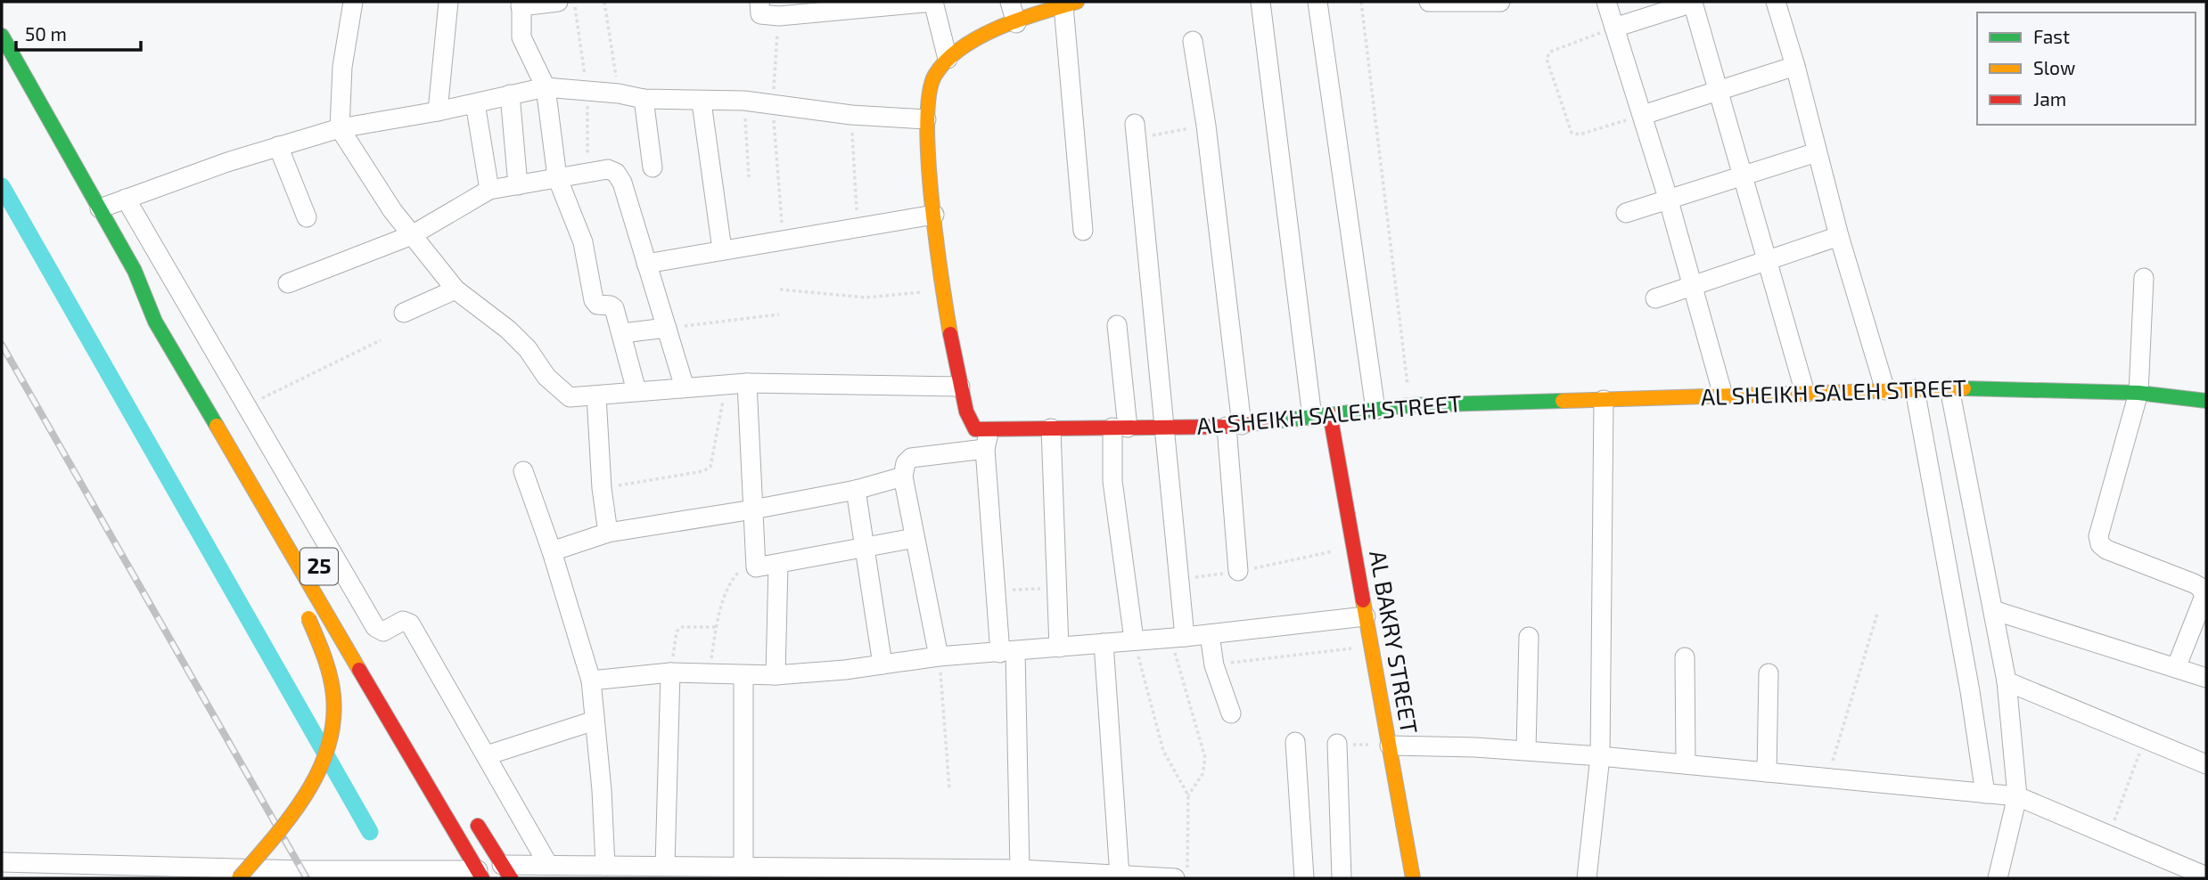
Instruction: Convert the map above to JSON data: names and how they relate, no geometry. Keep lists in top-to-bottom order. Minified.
{"streets":{"main road":["AL SHEIKH SALEH STREET","25","AL BAKRY STREET"]},"crossings":[["AL SHEIKH SALEH STREET","AL BAKRY STREET"]],"legend":["Fast","Slow","Jam"],"scale_bar":"50 m"}
